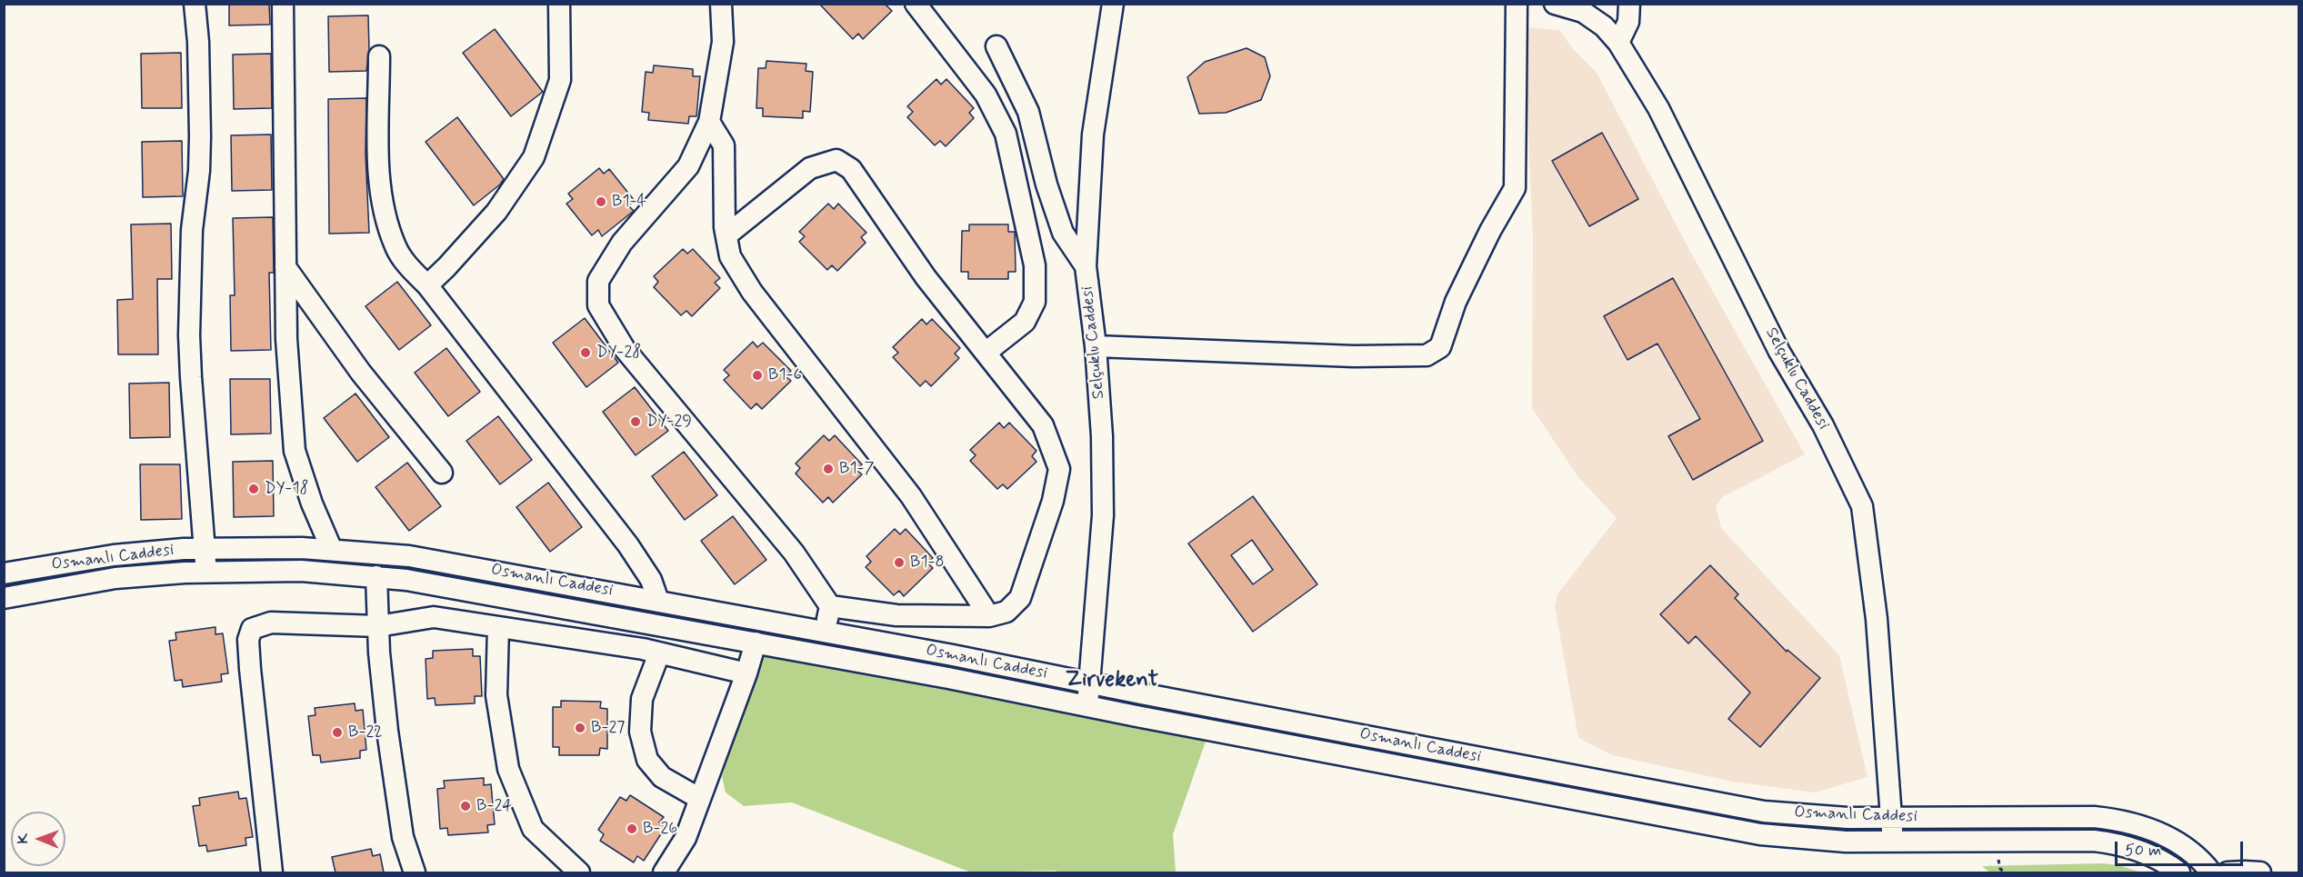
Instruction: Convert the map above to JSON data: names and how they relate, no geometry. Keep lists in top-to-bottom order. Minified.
{"streets":{"street":["Selçuklu Caddesi","Osmanlı Caddesi"]},"crossings":[["Selçuklu Caddesi","Osmanlı Caddesi"]],"districts":["Zirvekent"],"places":["B1-4","DY-28","B1-6","DY-29","B1-7","DY-18","B1-8","B-27","B-22","B-24","B-26"],"scale_bar":"50 m","north":"left"}
